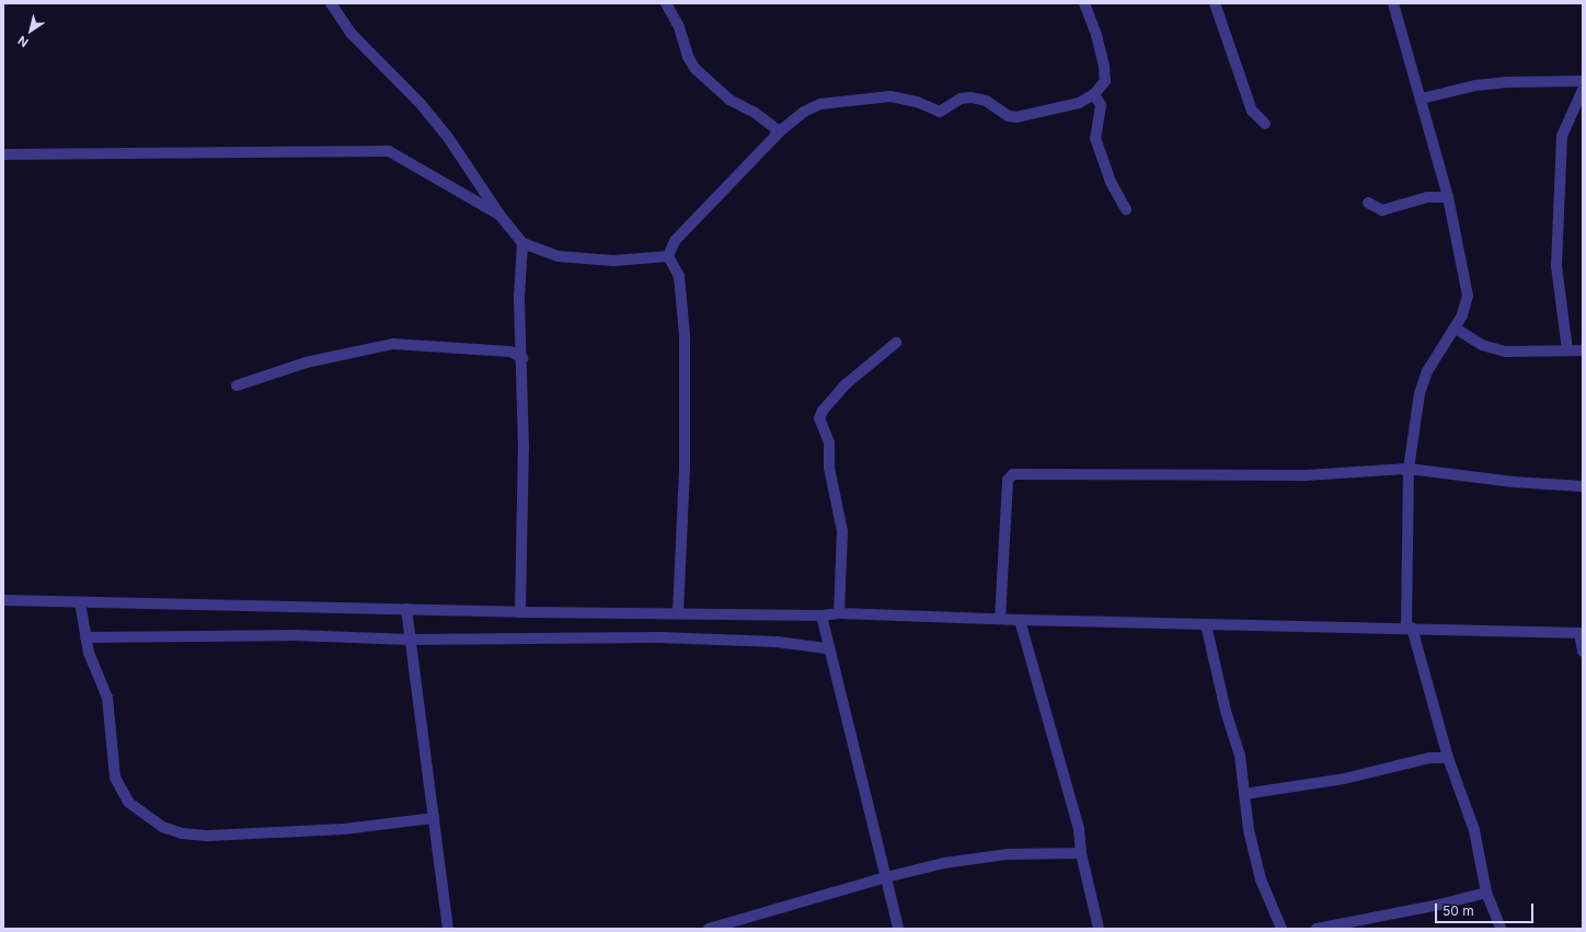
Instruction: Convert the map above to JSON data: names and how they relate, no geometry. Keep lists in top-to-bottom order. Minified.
{"scale_bar":"50 m","north":"bottom left"}
